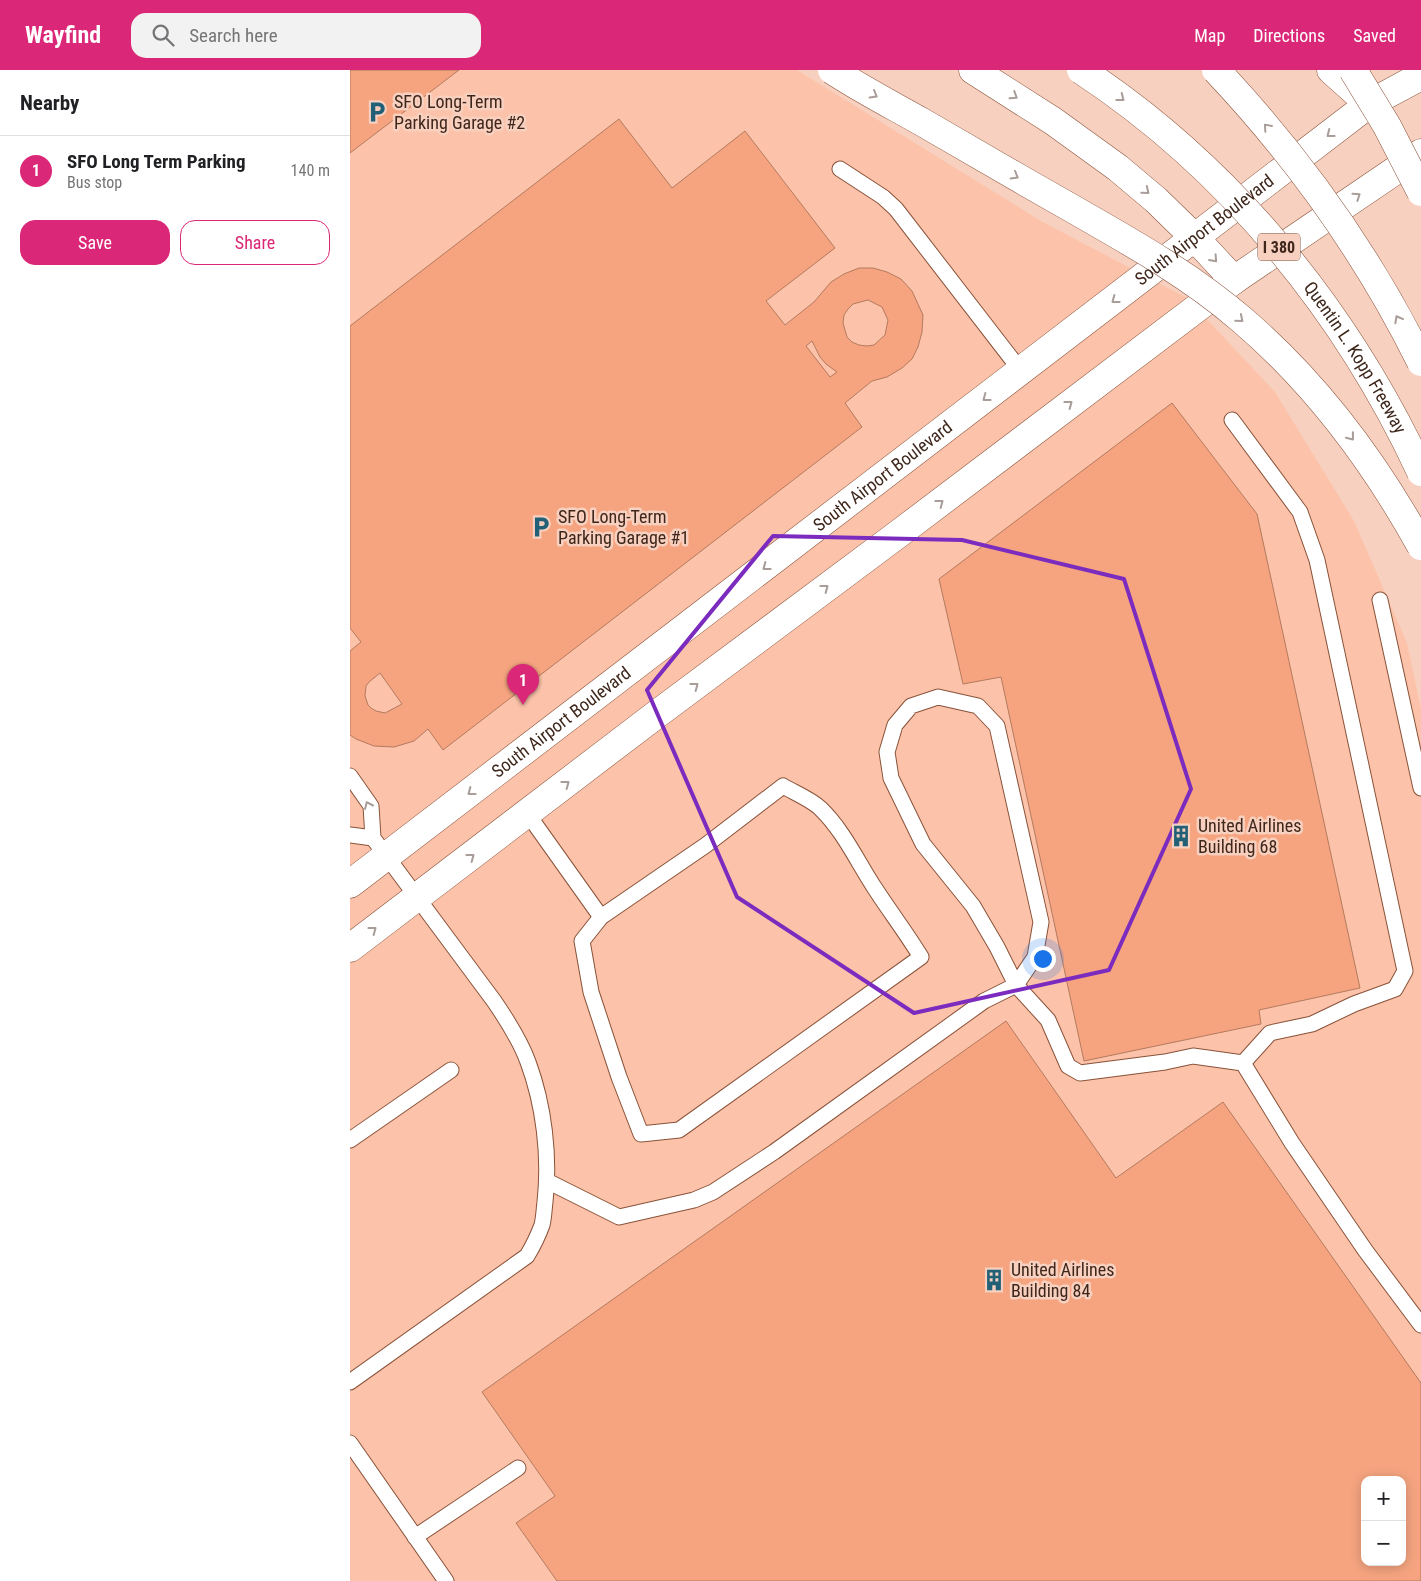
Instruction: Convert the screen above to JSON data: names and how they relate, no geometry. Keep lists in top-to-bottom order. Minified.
{"streets":{"main road":["South Airport Boulevard","I 380","Quentin L. Kopp Freeway"]},"places":{"parking":["SFO Long-Term Parking Garage #2","SFO Long-Term Parking Garage #1"],"building":["United Airlines Building 68","United Airlines Building 84"]},"page":{"header":"Wayfind","search":"Search here","nav":["Map","Directions","Saved"],"heading":"Nearby","list":[{"mark":"1","name":"SFO Long Term Parking","note":"Bus stop","value":"140 m"}],"buttons":["Save","Share"],"pins":"1","map_buttons":["+","−"]}}
